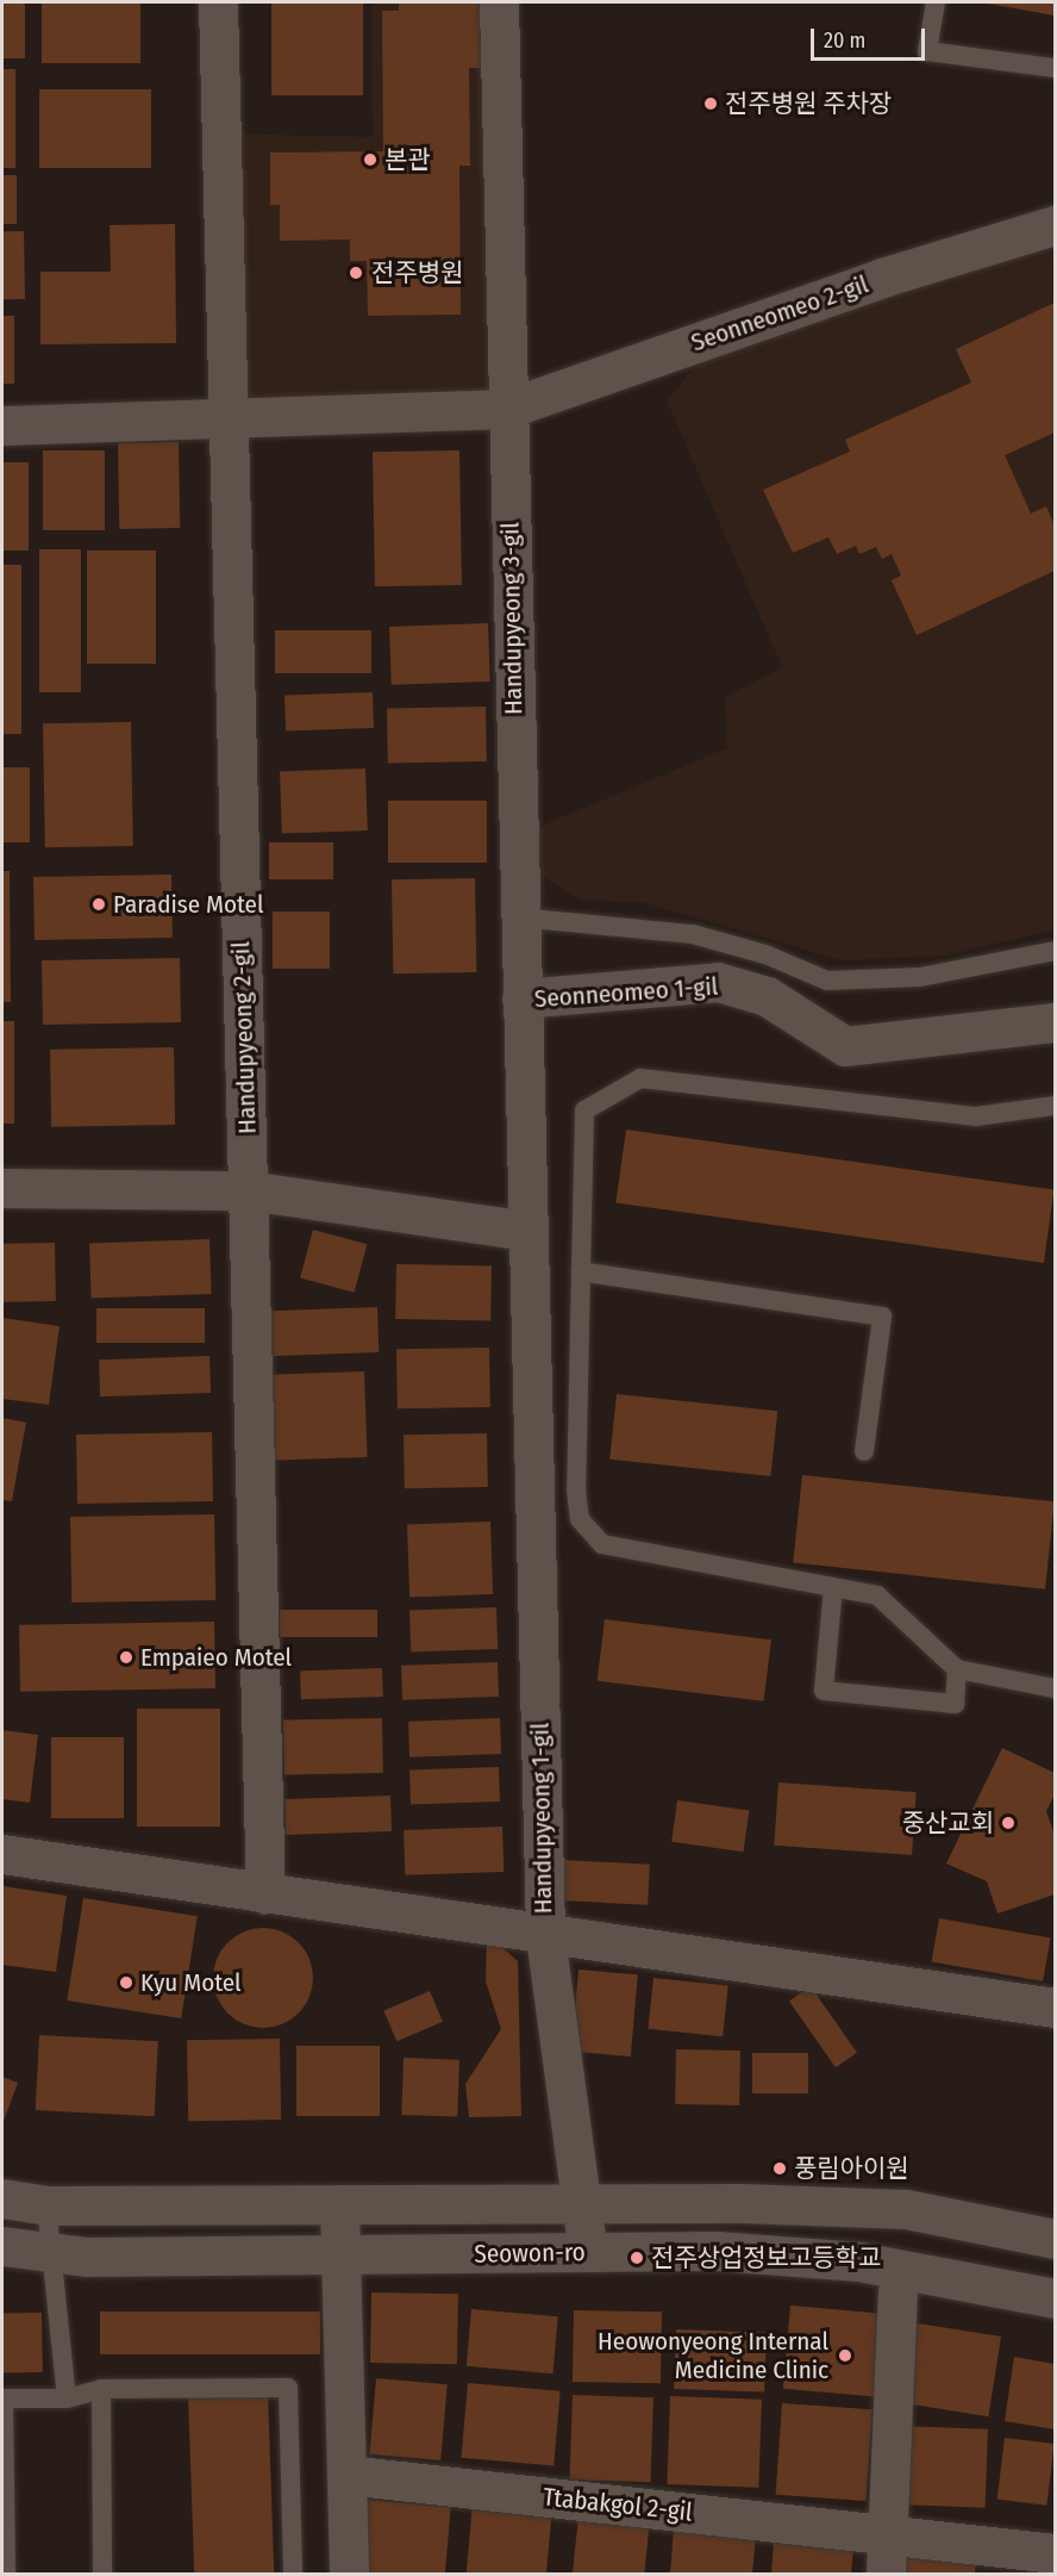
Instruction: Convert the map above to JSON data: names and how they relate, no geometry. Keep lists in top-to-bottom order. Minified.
{"streets":{"street":["Seonneomeo 2-gil","Handupyeong 3-gil","Seonneomeo 1-gil","Handupyeong 2-gil","Handupyeong 1-gil","Seowon-ro","Ttabakgol 2-gil"]},"crossings":[["Seonneomeo 2-gil","Handupyeong 3-gil"],["Handupyeong 2-gil","Handupyeong 1-gil"]],"places":["전주병원 주차장","본관","전주병원","Paradise Motel","Empaieo Motel","중산교회","Kyu Motel","풍림아이원","전주상업정보고등학교","Heowonyeong Internal Medicine Clinic"],"scale_bar":"20 m"}
